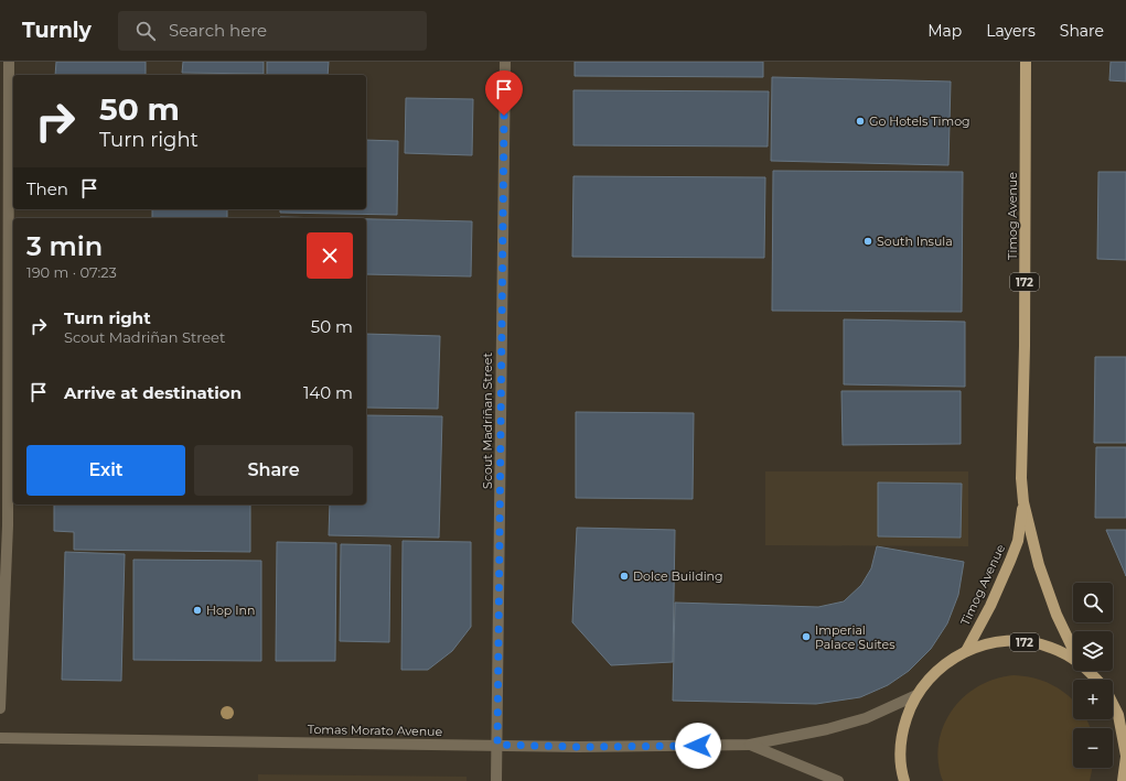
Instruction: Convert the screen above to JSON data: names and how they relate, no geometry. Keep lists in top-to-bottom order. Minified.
{"streets":{"main road":["Timog Avenue","172"],"street":["Scout Madriñan Street","Tomas Morato Avenue"]},"crossings":[["Timog Avenue","172"],["172","Tomas Morato Avenue"],["Scout Madriñan Street","Tomas Morato Avenue"]],"places":["Go Hotels Timog","South Insula","Dolce Building","Hop Inn","Imperial Palace Suites"],"page":{"header":"Turnly","search":"Search here","nav":["Map","Layers","Share"],"turn":["50 m","Turn right"],"then":"Then","heading":["3 min","190 m · 07:23"],"list":[{"name":"Turn right","note":"Scout Madriñan Street","value":"50 m"},{"name":"Arrive at destination","value":"140 m"}],"buttons":["Exit","Share"],"map_buttons":["+","−"]}}
